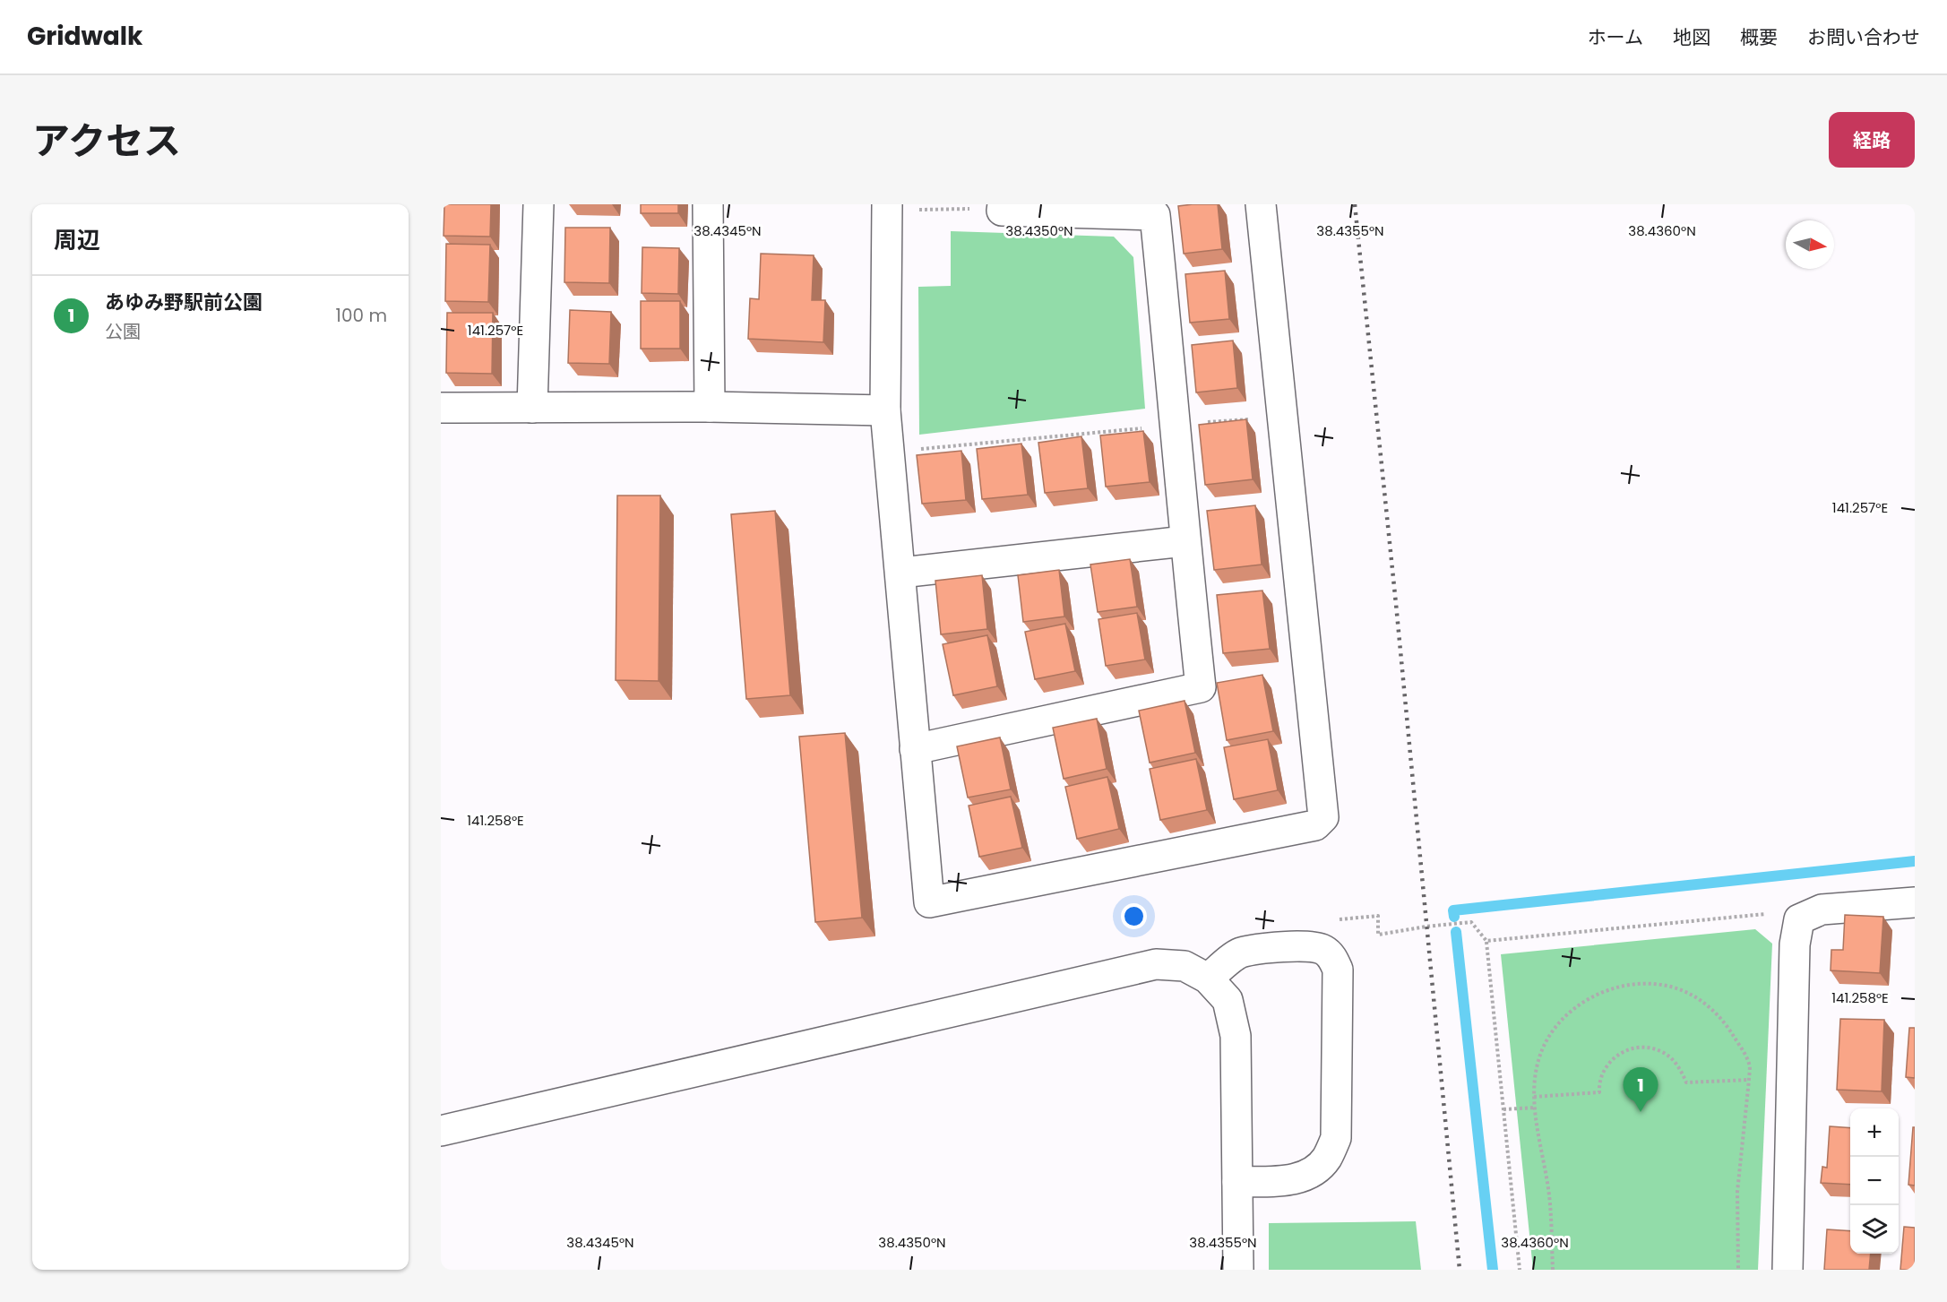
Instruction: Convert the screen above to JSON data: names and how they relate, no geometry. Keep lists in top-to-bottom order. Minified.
{"north":"right","page":{"header":"Gridwalk","nav":["ホーム","地図","概要","お問い合わせ"],"title":"アクセス","buttons":"経路","heading":"周辺","list":[{"mark":"1","name":"あゆみ野駅前公園","note":"公園","value":"100 m"}],"pins":"1","map_buttons":["+","−"]},"coordinates":["38.4345°N","38.4350°N","38.4355°N","38.4360°N","141.257°E","141.258°E"]}
